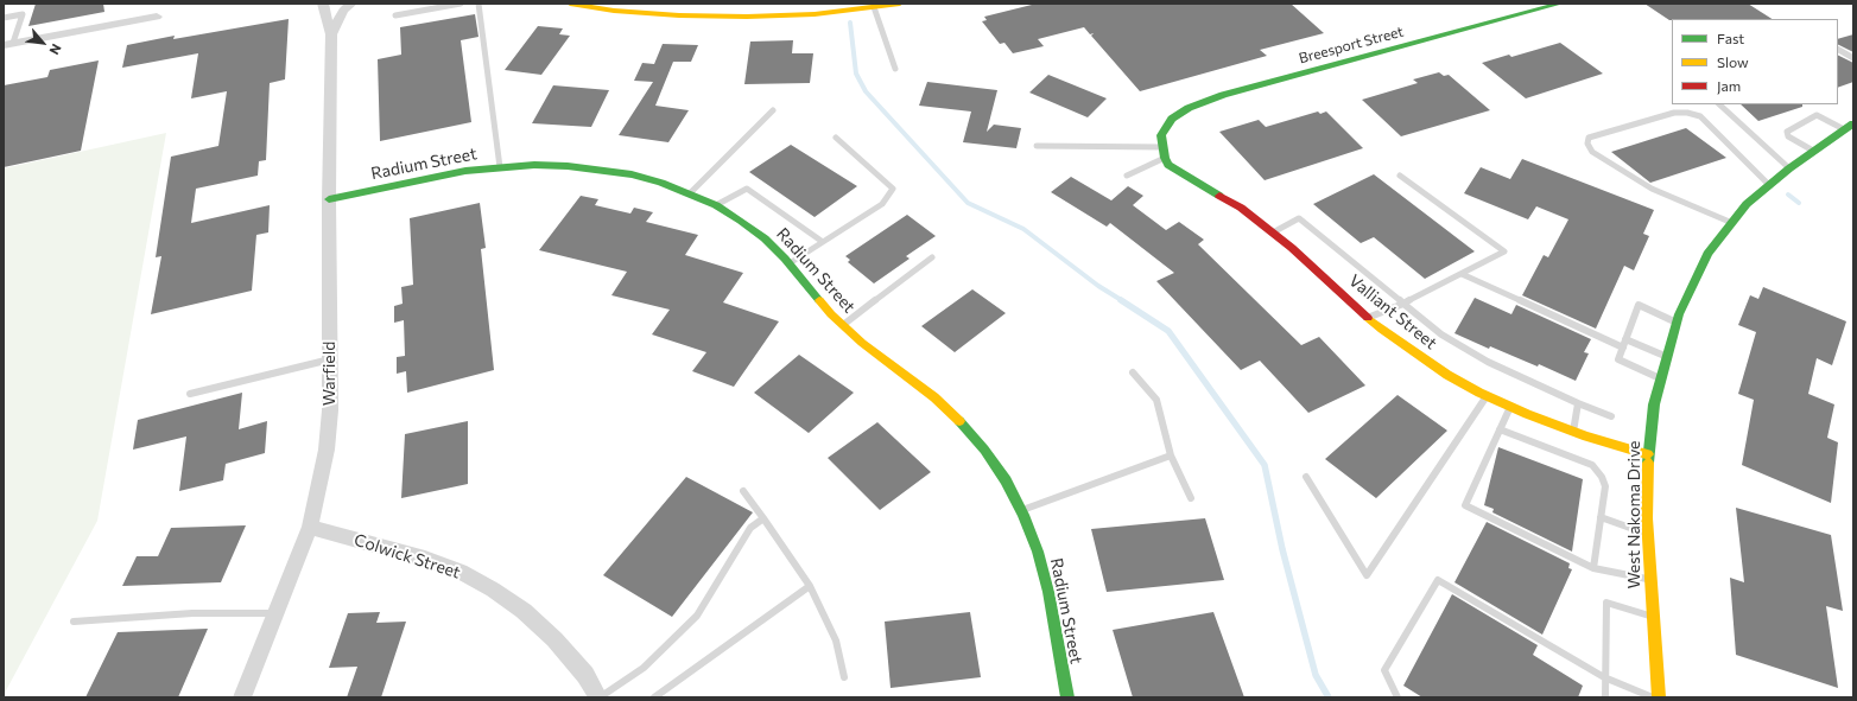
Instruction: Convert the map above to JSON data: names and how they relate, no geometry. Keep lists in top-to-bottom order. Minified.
{"streets":{"street":["Breesport Street","Radium Street","Valliant Street","Warfield","West Nakoma Drive","Colwick Street"]},"crossings":[["Breesport Street","Valliant Street"],["Radium Street","Warfield"],["Valliant Street","West Nakoma Drive"],["Warfield","Colwick Street"]],"legend":["Fast","Slow","Jam"],"north":"bottom right"}
